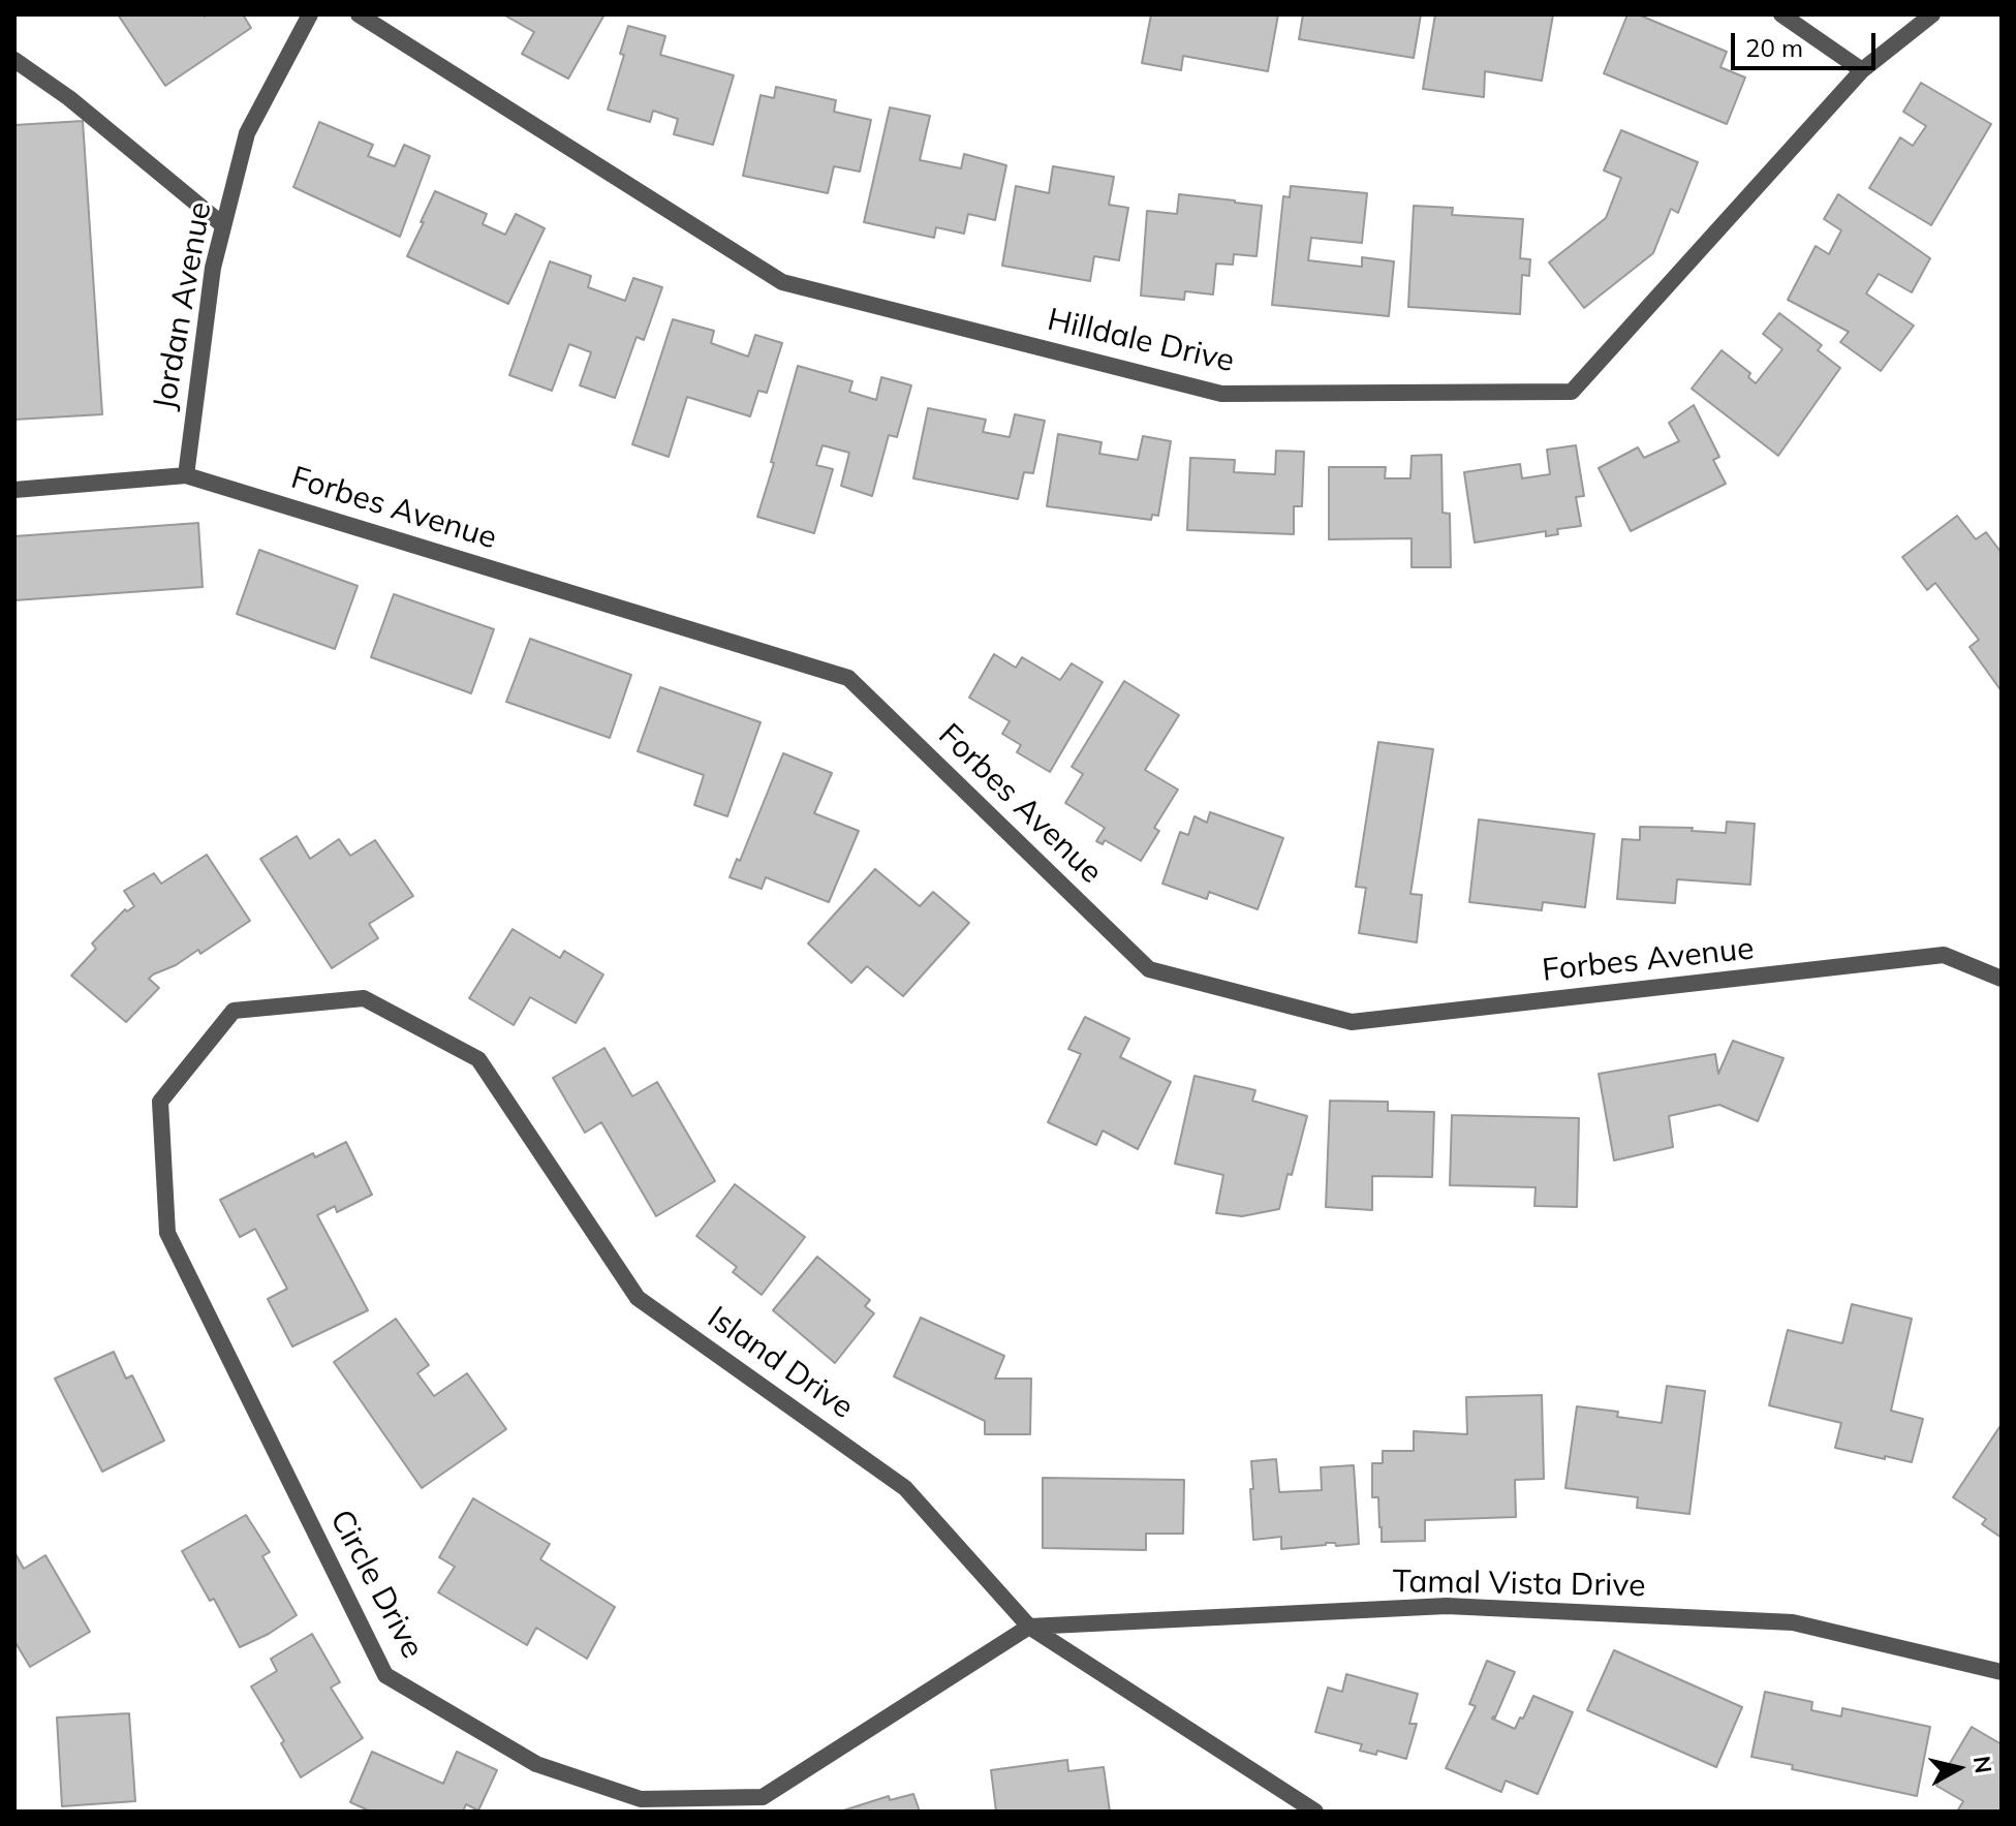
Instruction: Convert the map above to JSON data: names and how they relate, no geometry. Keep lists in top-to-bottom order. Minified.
{"streets":{"street":["Jordan Avenue","Hilldale Drive","Forbes Avenue","Island Drive","Circle Drive","Tamal Vista Drive"]},"crossings":[["Jordan Avenue","Forbes Avenue"],["Island Drive","Circle Drive"],["Island Drive","Tamal Vista Drive"],["Circle Drive","Tamal Vista Drive"]],"scale_bar":"20 m","north":"right"}
